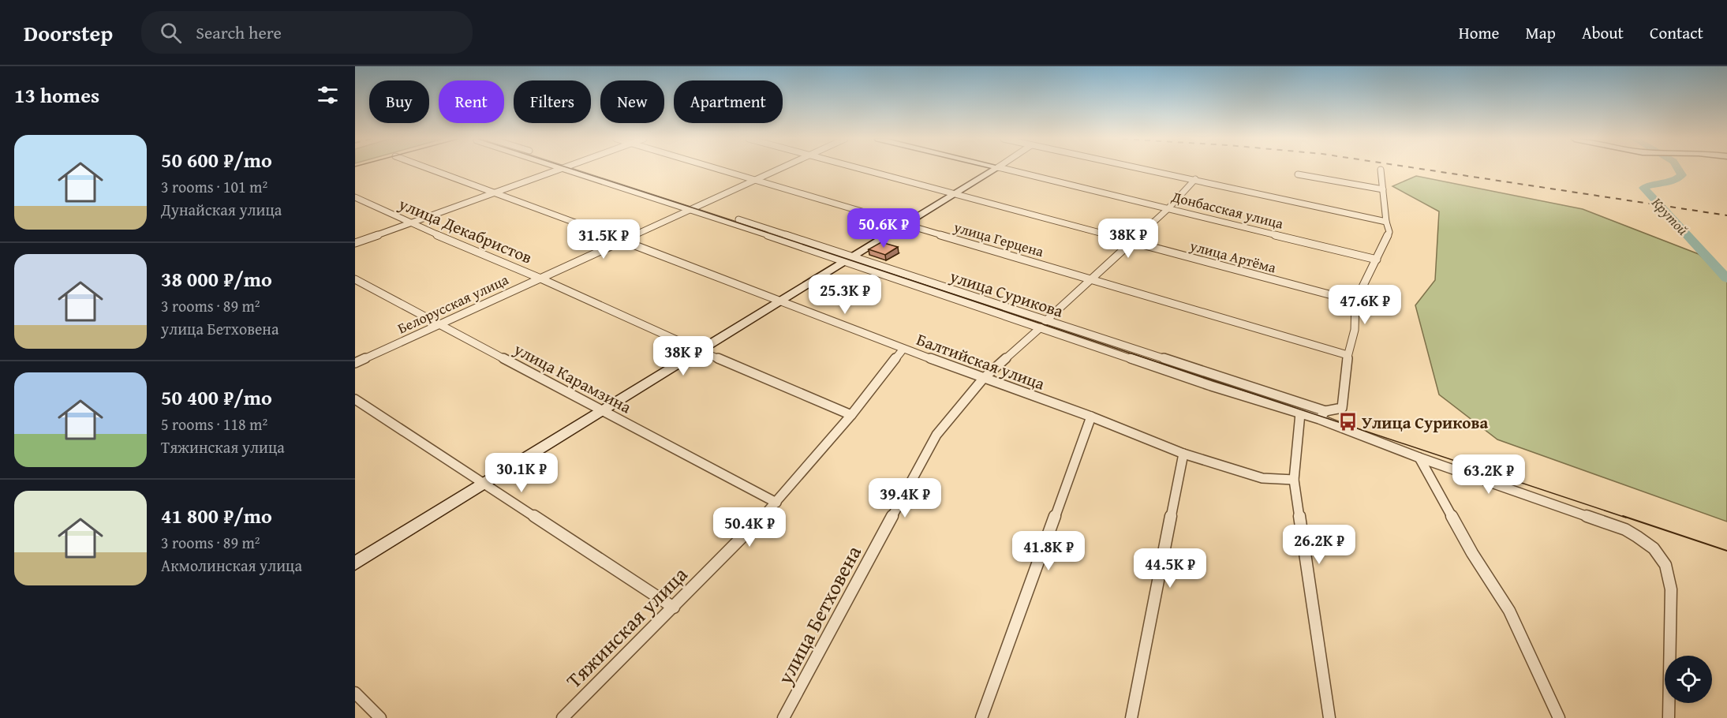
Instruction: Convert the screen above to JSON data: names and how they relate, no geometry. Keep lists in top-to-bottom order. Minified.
{"streets":{"street":["Донбасская улица","улица Декабристов","улица Герцена","улица Артёма","улица Сурикова","Белорусская улица","Балтийская улица","улица Карамзина","улица Бетховена","Тяжинская улица"]},"crossings":[["Донбасская улица","улица Бетховена"],["улица Декабристов","Белорусская улица"],["улица Декабристов","Тяжинская улица"],["улица Герцена","Белорусская улица"],["улица Герцена","улица Бетховена"],["улица Артёма","улица Бетховена"],["улица Сурикова","Белорусская улица"],["улица Сурикова","улица Бетховена"],["Белорусская улица","Балтийская улица"],["Белорусская улица","улица Карамзина"],["Балтийская улица","улица Бетховена"],["Балтийская улица","Тяжинская улица"],["улица Карамзина","Тяжинская улица"]],"water":["Крутой"],"places":{"bus stop":["Улица Сурикова"]},"page":{"header":"Doorstep","search":"Search here","nav":["Home","Map","About","Contact"],"heading":"13 homes","chip":["Buy","Rent","Filters","New","Apartment"],"list":[{"name":"50 600 ₽/mo","note":"3 rooms · 101 m² · Дунайская улица"},{"name":"38 000 ₽/mo","note":"3 rooms · 89 m² · улица Бетховена"},{"name":"50 400 ₽/mo","note":"5 rooms · 118 m² · Тяжинская улица"},{"name":"41 800 ₽/mo","note":"3 rooms · 89 m² · Акмолинская улица"}],"price":["50.6K ₽","38K ₽","31.5K ₽","25.3K ₽","47.6K ₽","38K ₽","30.1K ₽","63.2K ₽","39.4K ₽","50.4K ₽","26.2K ₽","41.8K ₽","44.5K ₽"]}}
